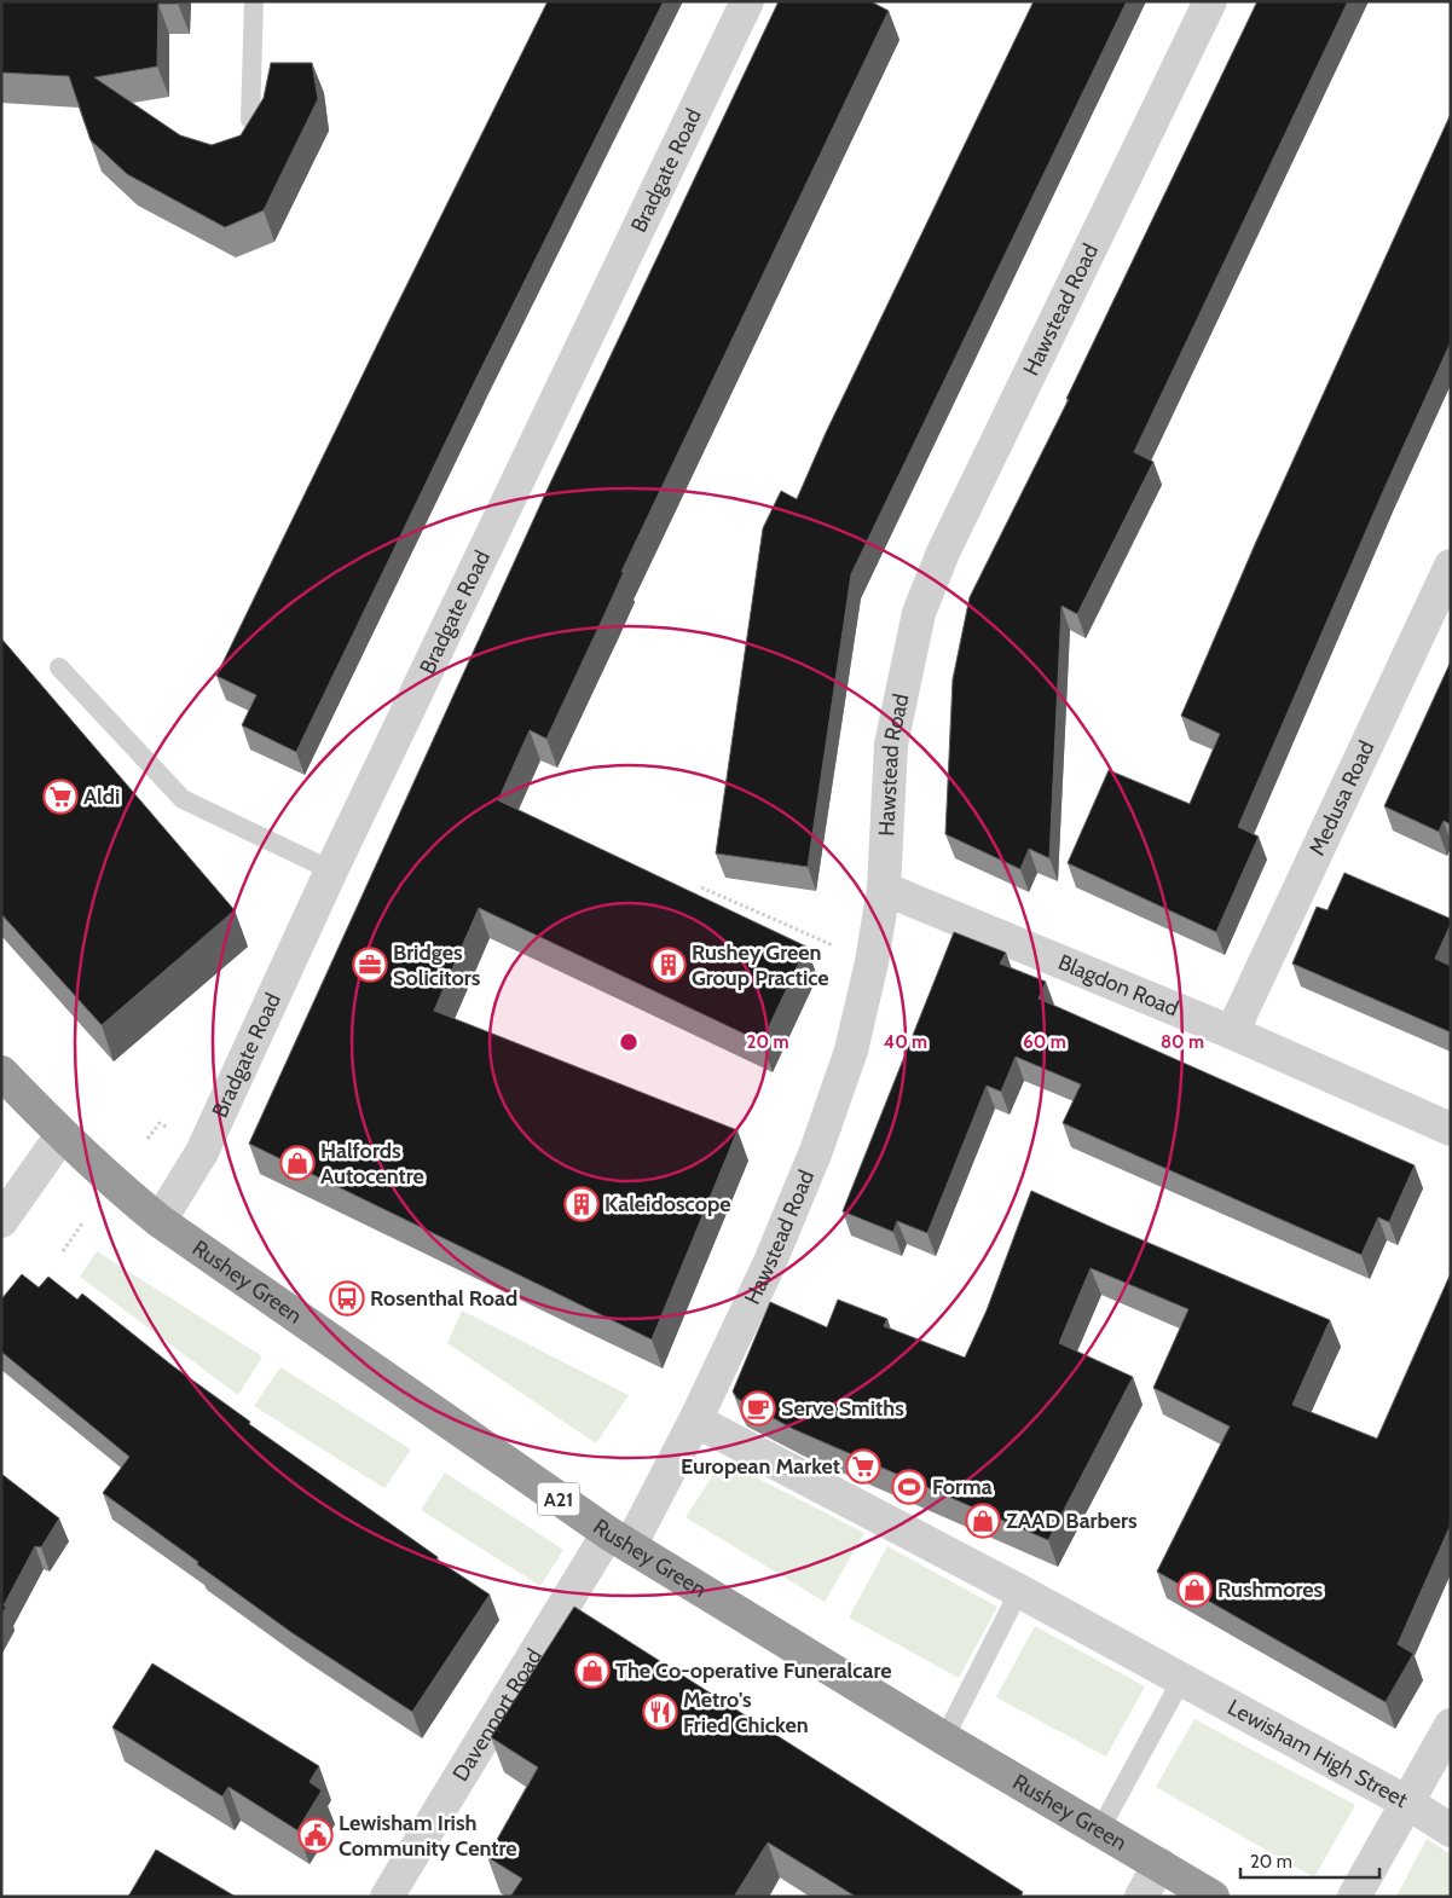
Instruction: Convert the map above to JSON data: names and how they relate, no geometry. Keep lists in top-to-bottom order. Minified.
{"streets":{"highway":["Rushey Green","A21"],"street":["Bradgate Road","Hawstead Road","Medusa Road","Blagdon Road","Davenport Road","Lewisham High Street"]},"crossings":[["Bradgate Road","Rushey Green"],["Hawstead Road","Blagdon Road"],["Hawstead Road","Rushey Green"],["Hawstead Road","Davenport Road"],["Medusa Road","Blagdon Road"],["Rushey Green","A21"],["Rushey Green","Davenport Road"]],"places":{"supermarket":["Aldi","European Market"],"office":["Bridges Solicitors"],"building":["Rushey Green Group Practice","Kaleidoscope"],"shop":["Halfords Autocentre","ZAAD Barbers","Rushmores","The Co-operative Funeralcare"],"bus stop":["Rosenthal Road"],"cafe":["Serve Smiths"],"sports":["Forma"],"restaurant":["Metro's Fried Chicken"],"public building":["Lewisham Irish Community Centre"]},"scale_bar":"20 m","rings":["20 m","40 m","60 m","80 m"]}
